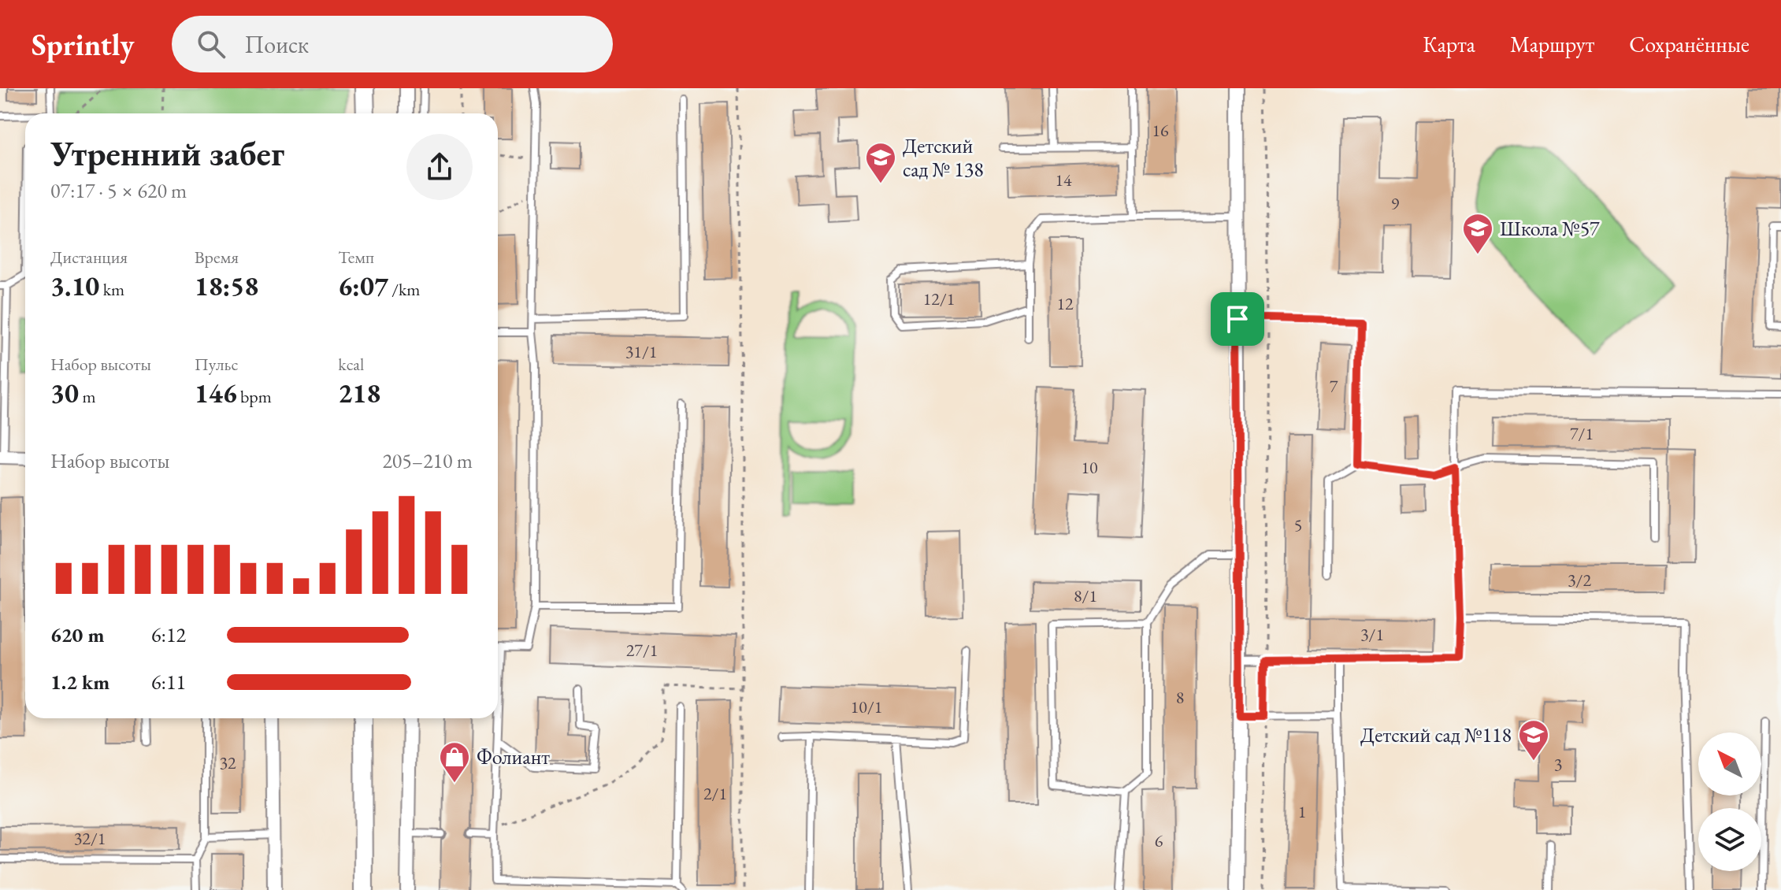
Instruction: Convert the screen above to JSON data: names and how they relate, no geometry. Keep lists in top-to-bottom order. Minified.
{"places":{"school or university":["Детский сад № 138","Школа №57","Детский сад №118"],"shop":["Фолиант"]},"house_numbers":["16","14","9","12/1","12","31/1","7","7/1","10","5","3/2","8/1","3/1","27/1","8","10/1","32","3","2/1","1","32/1","6"],"north":"top left","page":{"header":"Sprintly","search":"Поиск","nav":["Карта","Маршрут","Сохранённые"],"heading":["Утренний забег","07:17 · 5 × 620 m"],"stats":[["Дистанция","3.10 km"],["Время","18:58"],["Темп","6:07 /km"],["Набор высоты","30 m"],["Пульс","146 bpm"],["kcal","218"]],"chart":["Набор высоты","205–210 m"],"list":[{"name":"620 m","note":"6:12"},{"name":"1.2 km","note":"6:11"}]}}
